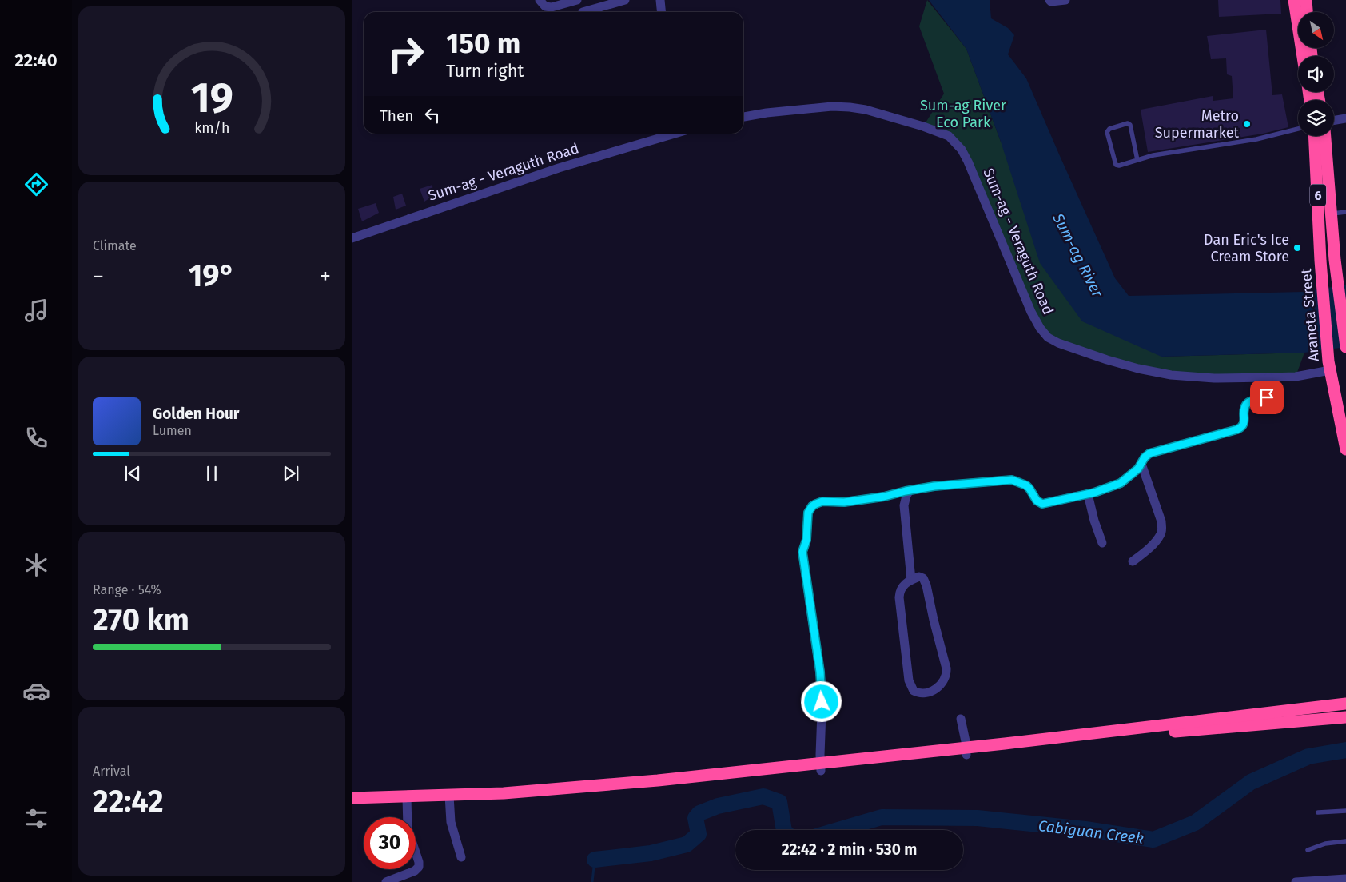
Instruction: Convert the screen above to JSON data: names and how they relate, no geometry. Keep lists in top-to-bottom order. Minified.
{"streets":{"highway":["6","Araneta Street"],"street":["Sum-ag - Veraguth Road"]},"crossings":[["Sum-ag - Veraguth Road","Araneta Street"]],"water":["Sum-ag River","Cabiguan Creek"],"parks":["Sum-ag River Eco Park"],"places":["Metro Supermarket","Dan Eric's Ice Cream Store"],"north":"bottom right","page":{"tabs":"22:40","turn":["150 m","Turn right"],"then":"Then","tile":["Climate",["Range · 54%","270 km"],["Arrival","22:42"]],"heat":["−","19°","+"],"song":["Golden Hour","Lumen"],"limit":"30","trip":"22:42 · 2 min · 530 m","gauge":["19","km/h"]}}
